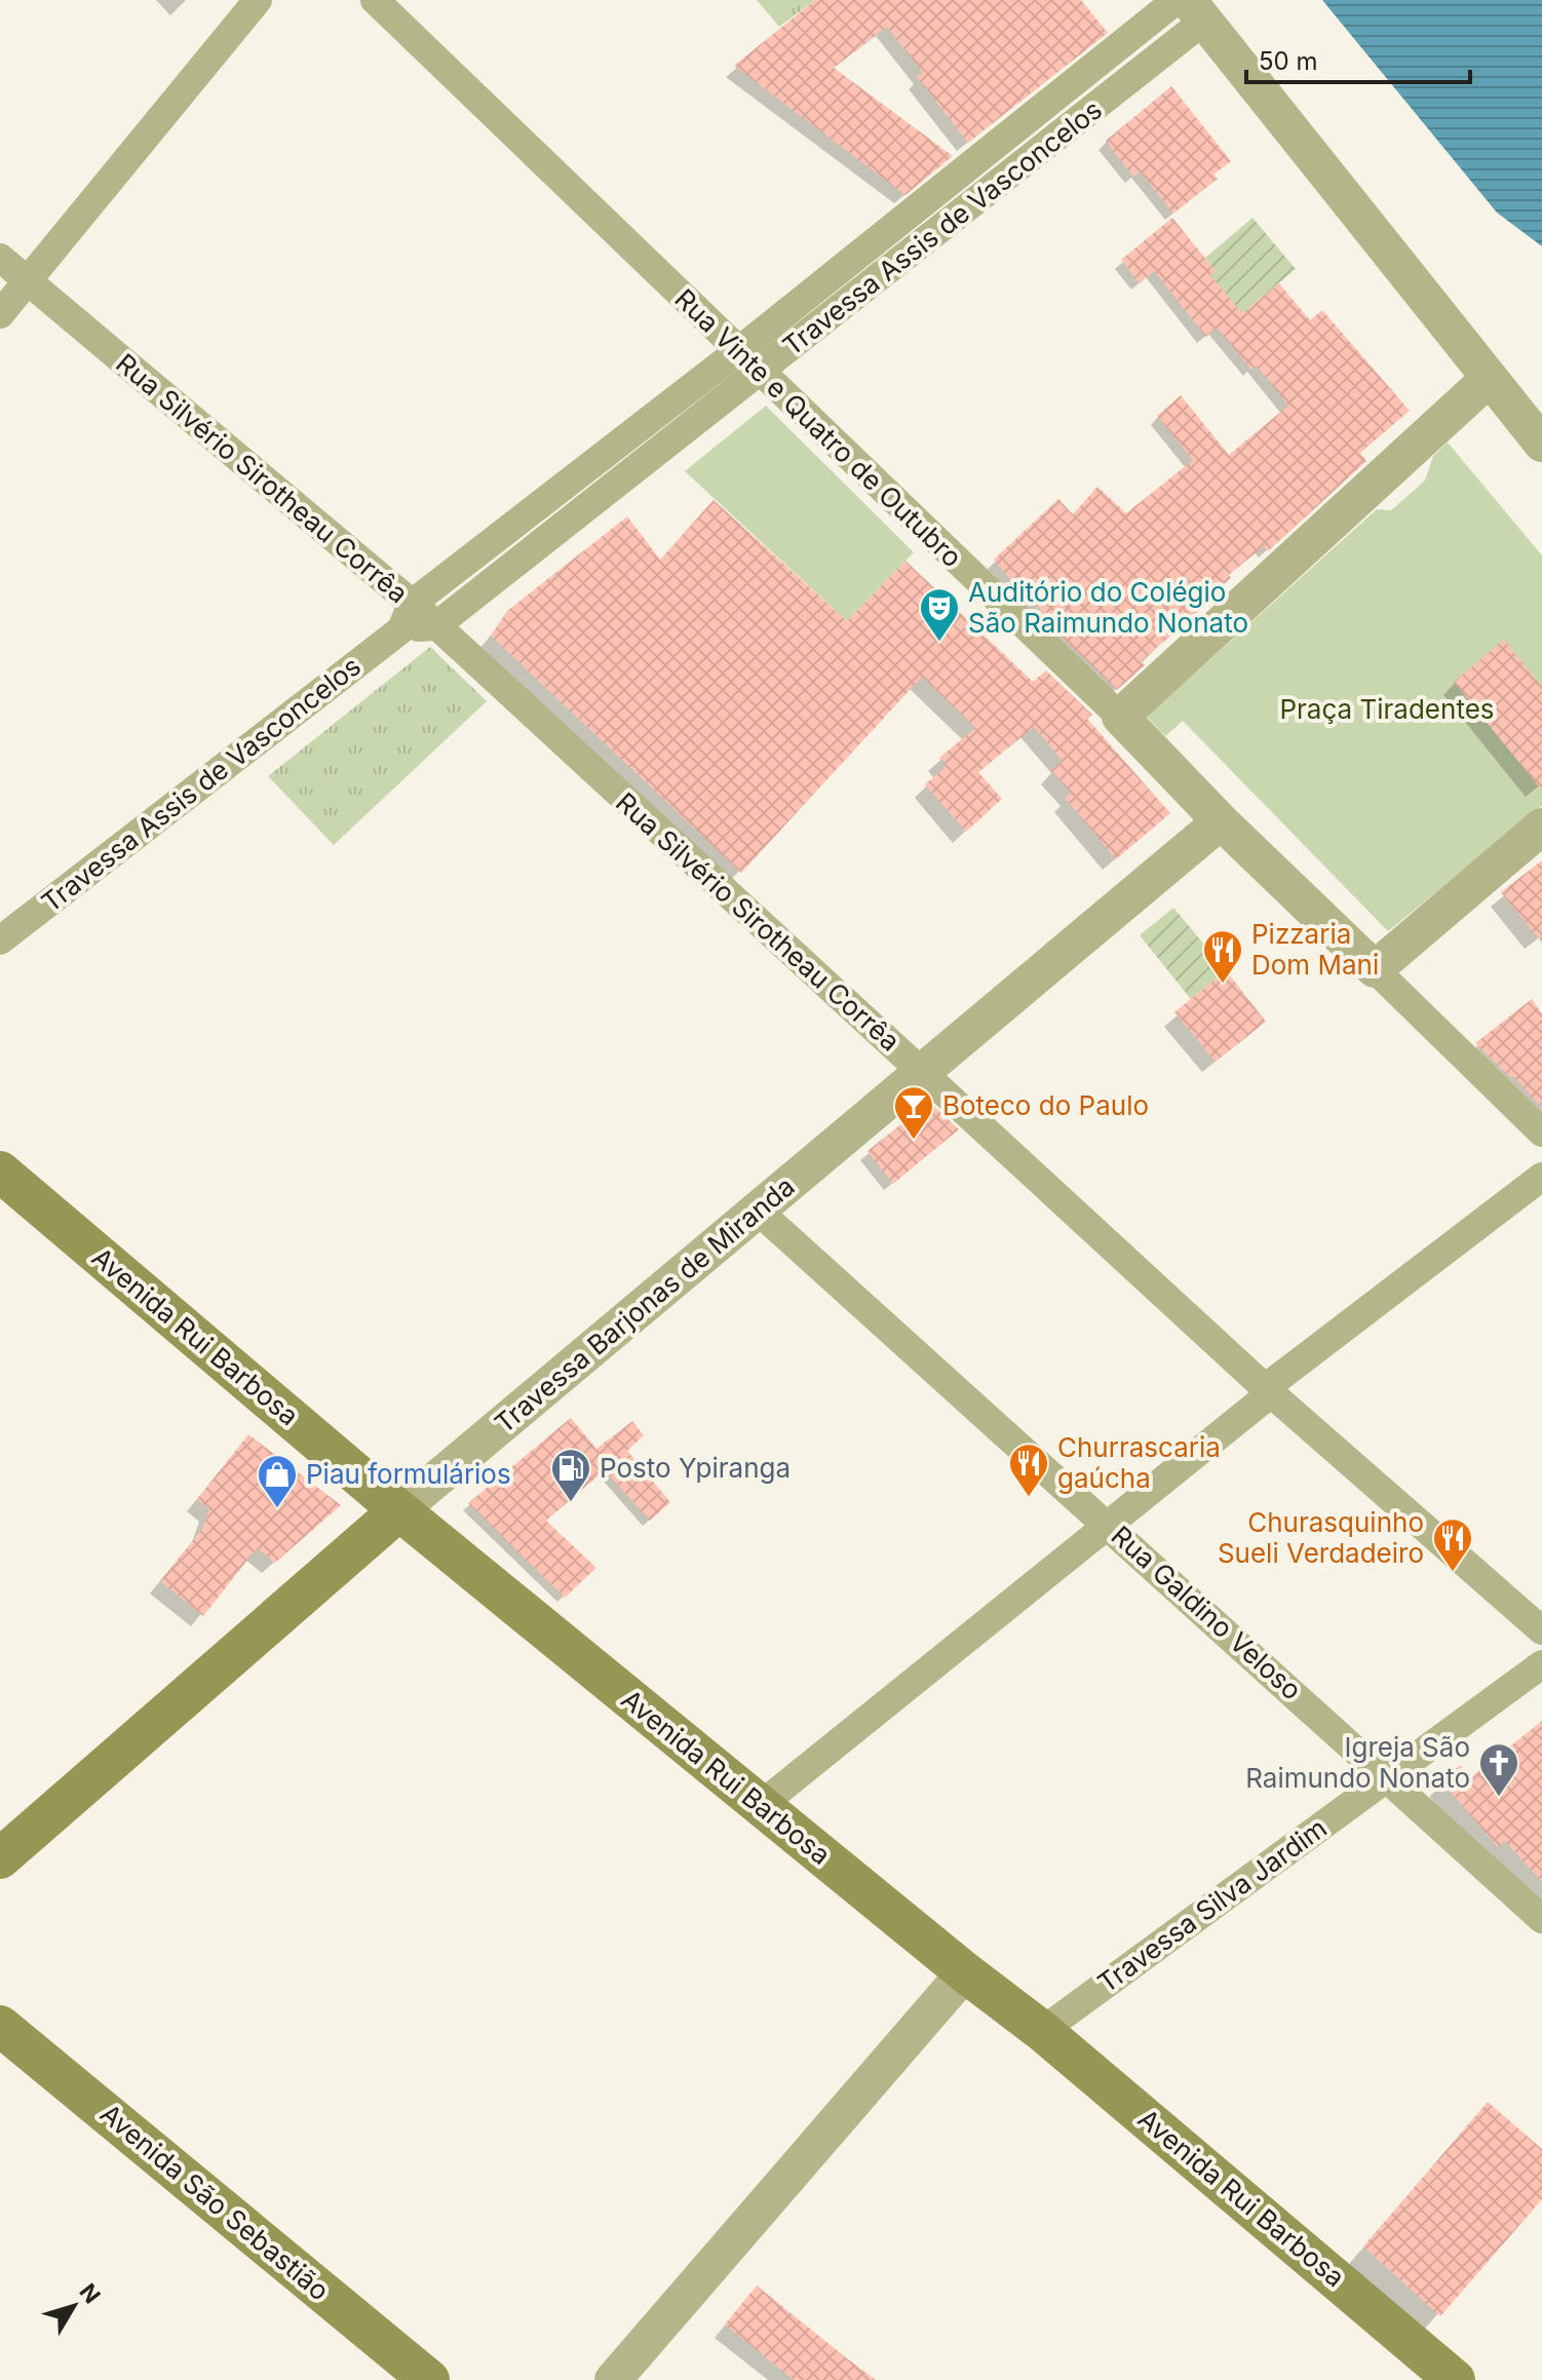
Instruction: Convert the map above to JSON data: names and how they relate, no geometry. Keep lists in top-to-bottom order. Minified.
{"streets":{"main road":["Travessa Barjonas de Miranda","Avenida Rui Barbosa","Avenida São Sebastião"],"street":["Travessa Assis de Vasconcelos","Rua Vinte e Quatro de Outubro","Rua Silvério Sirotheau Corrêa","Rua Galdino Veloso","Travessa Silva Jardim"]},"crossings":[["Travessa Assis de Vasconcelos","Rua Vinte e Quatro de Outubro"],["Travessa Assis de Vasconcelos","Rua Silvério Sirotheau Corrêa"],["Rua Vinte e Quatro de Outubro","Travessa Barjonas de Miranda"],["Rua Silvério Sirotheau Corrêa","Travessa Barjonas de Miranda"],["Travessa Barjonas de Miranda","Avenida Rui Barbosa"],["Travessa Barjonas de Miranda","Rua Galdino Veloso"],["Avenida Rui Barbosa","Travessa Silva Jardim"],["Rua Galdino Veloso","Travessa Silva Jardim"]],"parks":["Praça Tiradentes"],"places":{"theatre":["Auditório do Colégio São Raimundo Nonato"],"restaurant":["Pizzaria Dom Mani","Churrascaria gaúcha","Churasquinho Sueli Verdadeiro"],"bar":["Boteco do Paulo"],"fuel station":["Posto Ypiranga"],"shop":["Piau formulários"],"church":["Igreja São Raimundo Nonato"]},"scale_bar":"50 m","north":"top right"}
